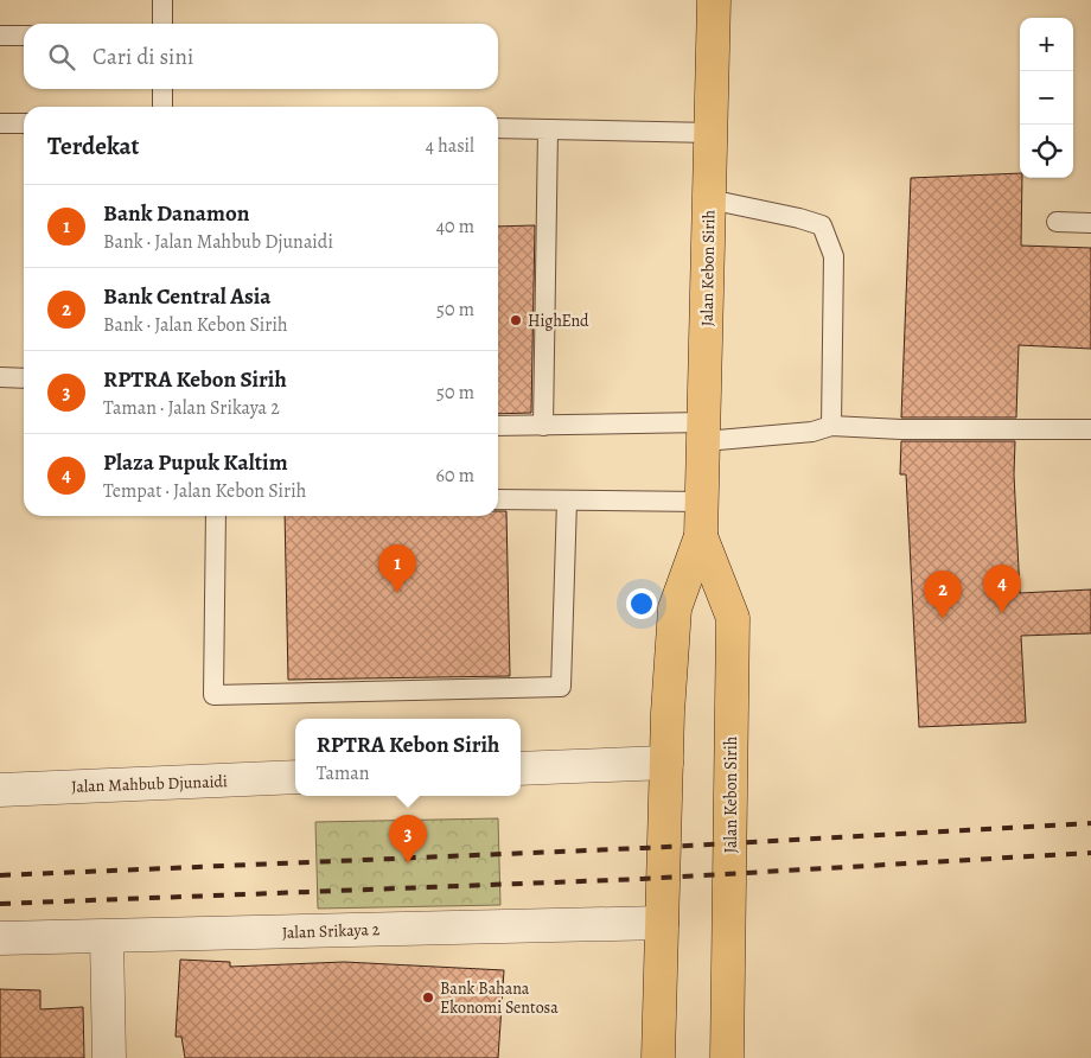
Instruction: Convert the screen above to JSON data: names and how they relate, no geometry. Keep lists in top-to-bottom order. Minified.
{"streets":{"main road":["Jalan Kebon Sirih"],"street":["Jalan Mahbub Djunaidi","Jalan Srikaya 2"]},"crossings":[["Jalan Kebon Sirih","Jalan Srikaya 2"]],"places":["HighEnd","Bank Bahana Ekonomi Sentosa"],"page":{"map_buttons":["+","−"],"search":"Cari di sini","heading":["Terdekat","4 hasil"],"list":[{"mark":"1","name":"Bank Danamon","note":"Bank · Jalan Mahbub Djunaidi","value":"40 m"},{"mark":"2","name":"Bank Central Asia","note":"Bank · Jalan Kebon Sirih","value":"50 m"},{"mark":"3","name":"RPTRA Kebon Sirih","note":"Taman · Jalan Srikaya 2","value":"50 m"},{"mark":"4","name":"Plaza Pupuk Kaltim","note":"Tempat · Jalan Kebon Sirih","value":"60 m"}],"pins":["1","4","2","3"],"popup":["RPTRA Kebon Sirih","Taman"]}}
